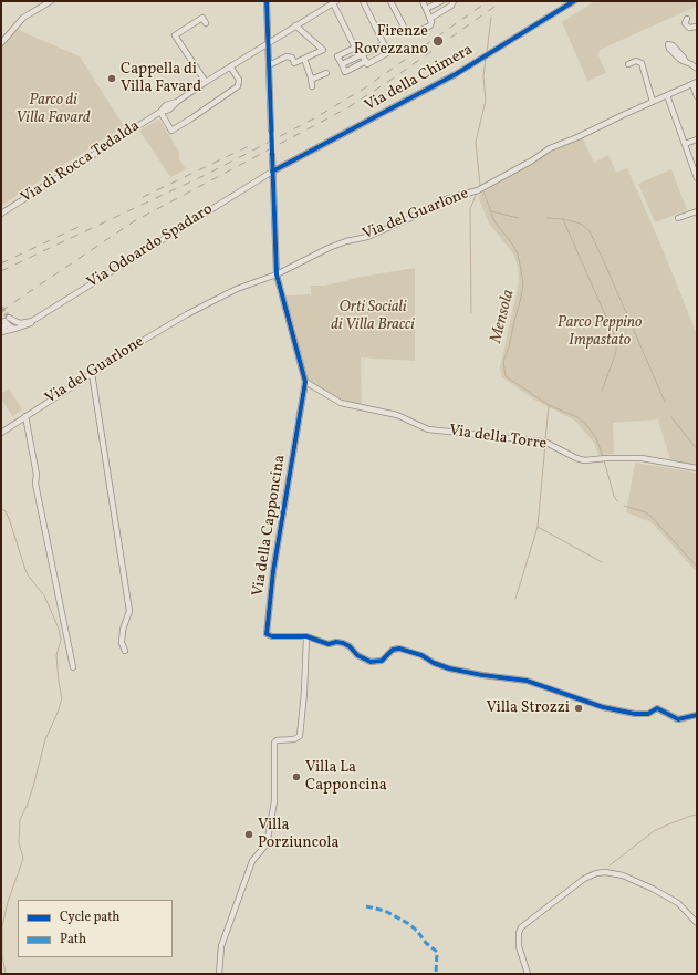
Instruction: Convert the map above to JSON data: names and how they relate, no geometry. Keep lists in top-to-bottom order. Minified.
{"streets":{"street":["Via della Chimera","Via di Rocca Tedalda","Via del Guarlone","Via Odoardo Spadaro","Via della Torre","Via della Capponcina"]},"crossings":[["Via della Chimera","Via Odoardo Spadaro"],["Via della Torre","Via della Capponcina"]],"water":["Mensola"],"parks":["Parco di Villa Favard","Orti Sociali di Villa Bracci","Parco Peppino Impastato"],"places":["Firenze Rovezzano","Cappella di Villa Favard","Villa Strozzi","Villa La Capponcina","Villa Porziuncola"],"legend":["Cycle path","Path"]}
